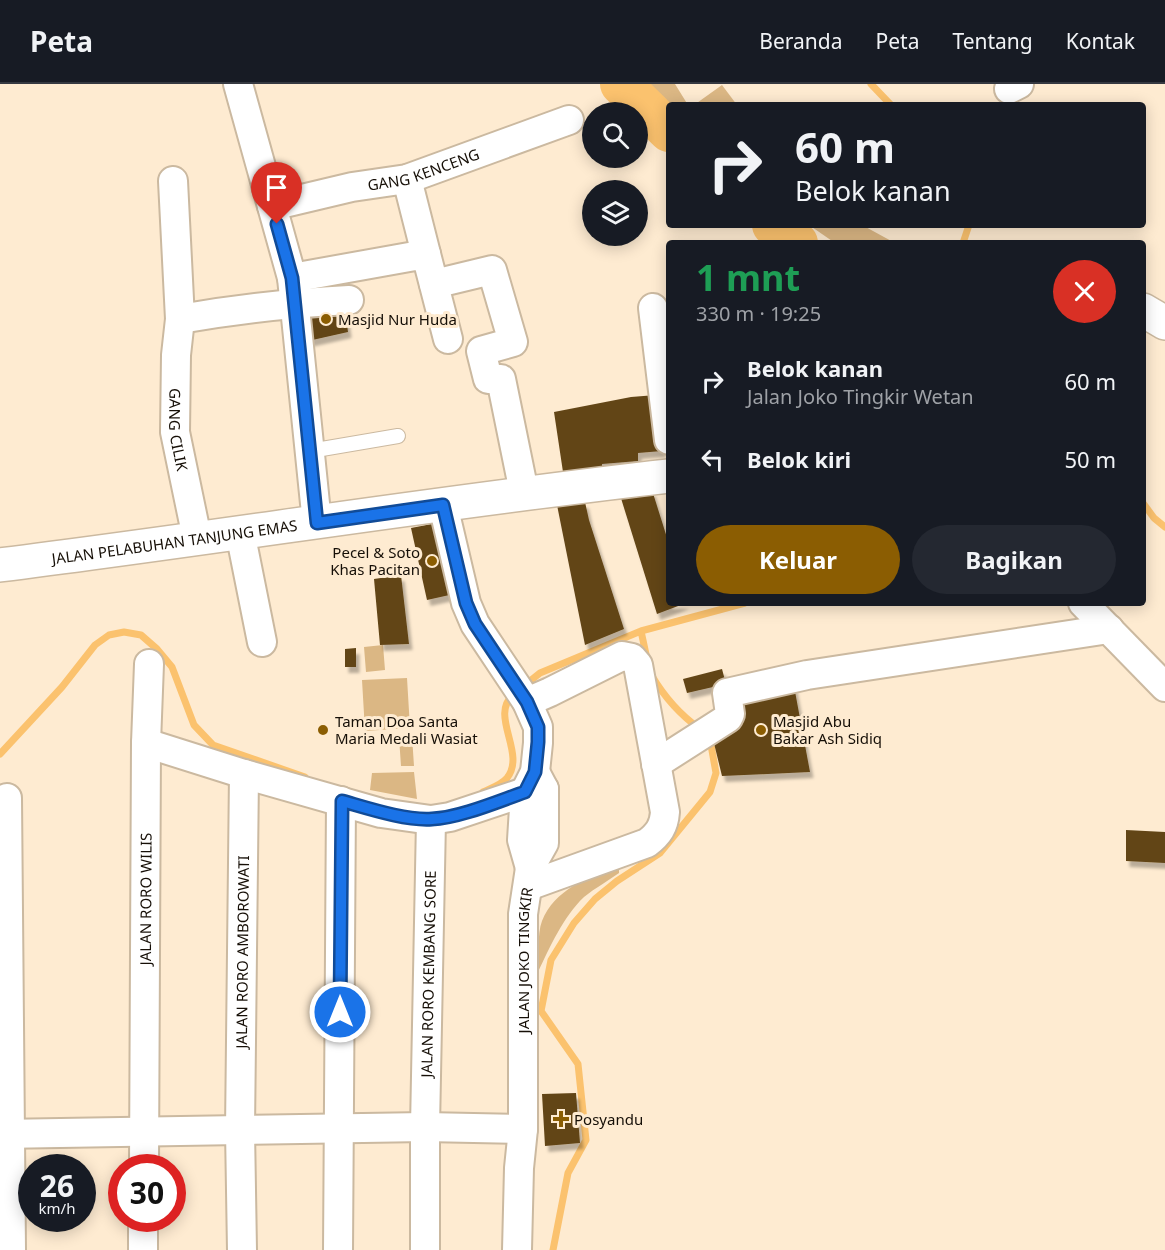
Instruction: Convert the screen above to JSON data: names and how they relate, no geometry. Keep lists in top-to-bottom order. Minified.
{"streets":{"main road":["JALAN PELABUHAN TANJUNG EMAS"],"street":["GANG KENCENG","GANG CILIK","JALAN RORO WILIS","JALAN RORO AMBOROWATI","JALAN JOKO TINGKIR","JALAN RORO KEMBANG SORE"]},"crossings":[["GANG CILIK","JALAN PELABUHAN TANJUNG EMAS"],["JALAN PELABUHAN TANJUNG EMAS","JALAN JOKO TINGKIR"]],"places":{"other":["Masjid Nur Huda","Pecel & Soto Khas Pacitan","Taman Doa Santa Maria Medali Wasiat","Masjid Abu Bakar Ash Sidiq"],"health":["Posyandu"]},"page":{"header":"Peta","nav":["Beranda","Peta","Tentang","Kontak"],"turn":["60 m","Belok kanan"],"heading":["1 mnt","330 m · 19:25"],"list":[{"name":"Belok kanan","note":"Jalan Joko Tingkir Wetan","value":"60 m"},{"name":"Belok kiri","value":"50 m"}],"buttons":["Keluar","Bagikan"],"speed":"26 km/h","limit":"30"}}
